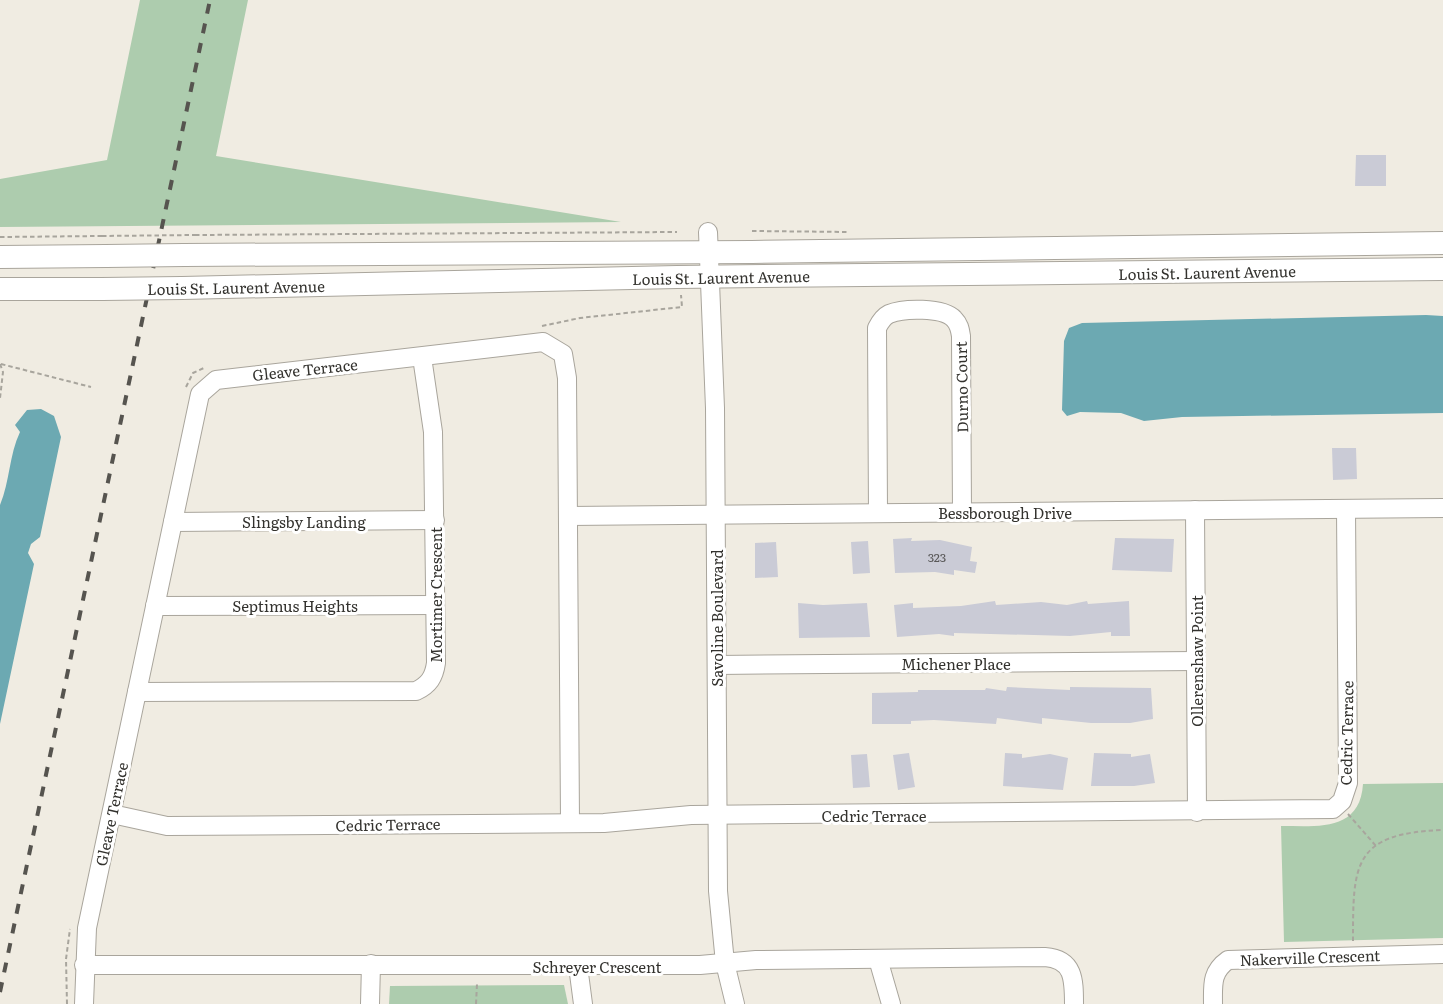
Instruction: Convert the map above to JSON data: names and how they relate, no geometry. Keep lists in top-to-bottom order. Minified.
{"streets":{"main road":["Louis St. Laurent Avenue"],"street":["Gleave Terrace","Durno Court","Bessborough Drive","Slingsby Landing","Mortimer Crescent","Septimus Heights","Savoline Boulevard","Ollerenshaw Point","Michener Place","Cedric Terrace","Nakerville Crescent","Schreyer Crescent"]},"crossings":[["Louis St. Laurent Avenue","Savoline Boulevard"],["Gleave Terrace","Bessborough Drive"],["Gleave Terrace","Slingsby Landing"],["Gleave Terrace","Mortimer Crescent"],["Gleave Terrace","Septimus Heights"],["Gleave Terrace","Cedric Terrace"],["Gleave Terrace","Schreyer Crescent"],["Durno Court","Bessborough Drive"],["Bessborough Drive","Savoline Boulevard"],["Bessborough Drive","Ollerenshaw Point"],["Bessborough Drive","Cedric Terrace"],["Slingsby Landing","Mortimer Crescent"],["Mortimer Crescent","Septimus Heights"],["Savoline Boulevard","Michener Place"],["Savoline Boulevard","Cedric Terrace"],["Savoline Boulevard","Schreyer Crescent"],["Ollerenshaw Point","Michener Place"],["Ollerenshaw Point","Cedric Terrace"]],"house_numbers":["323"]}
